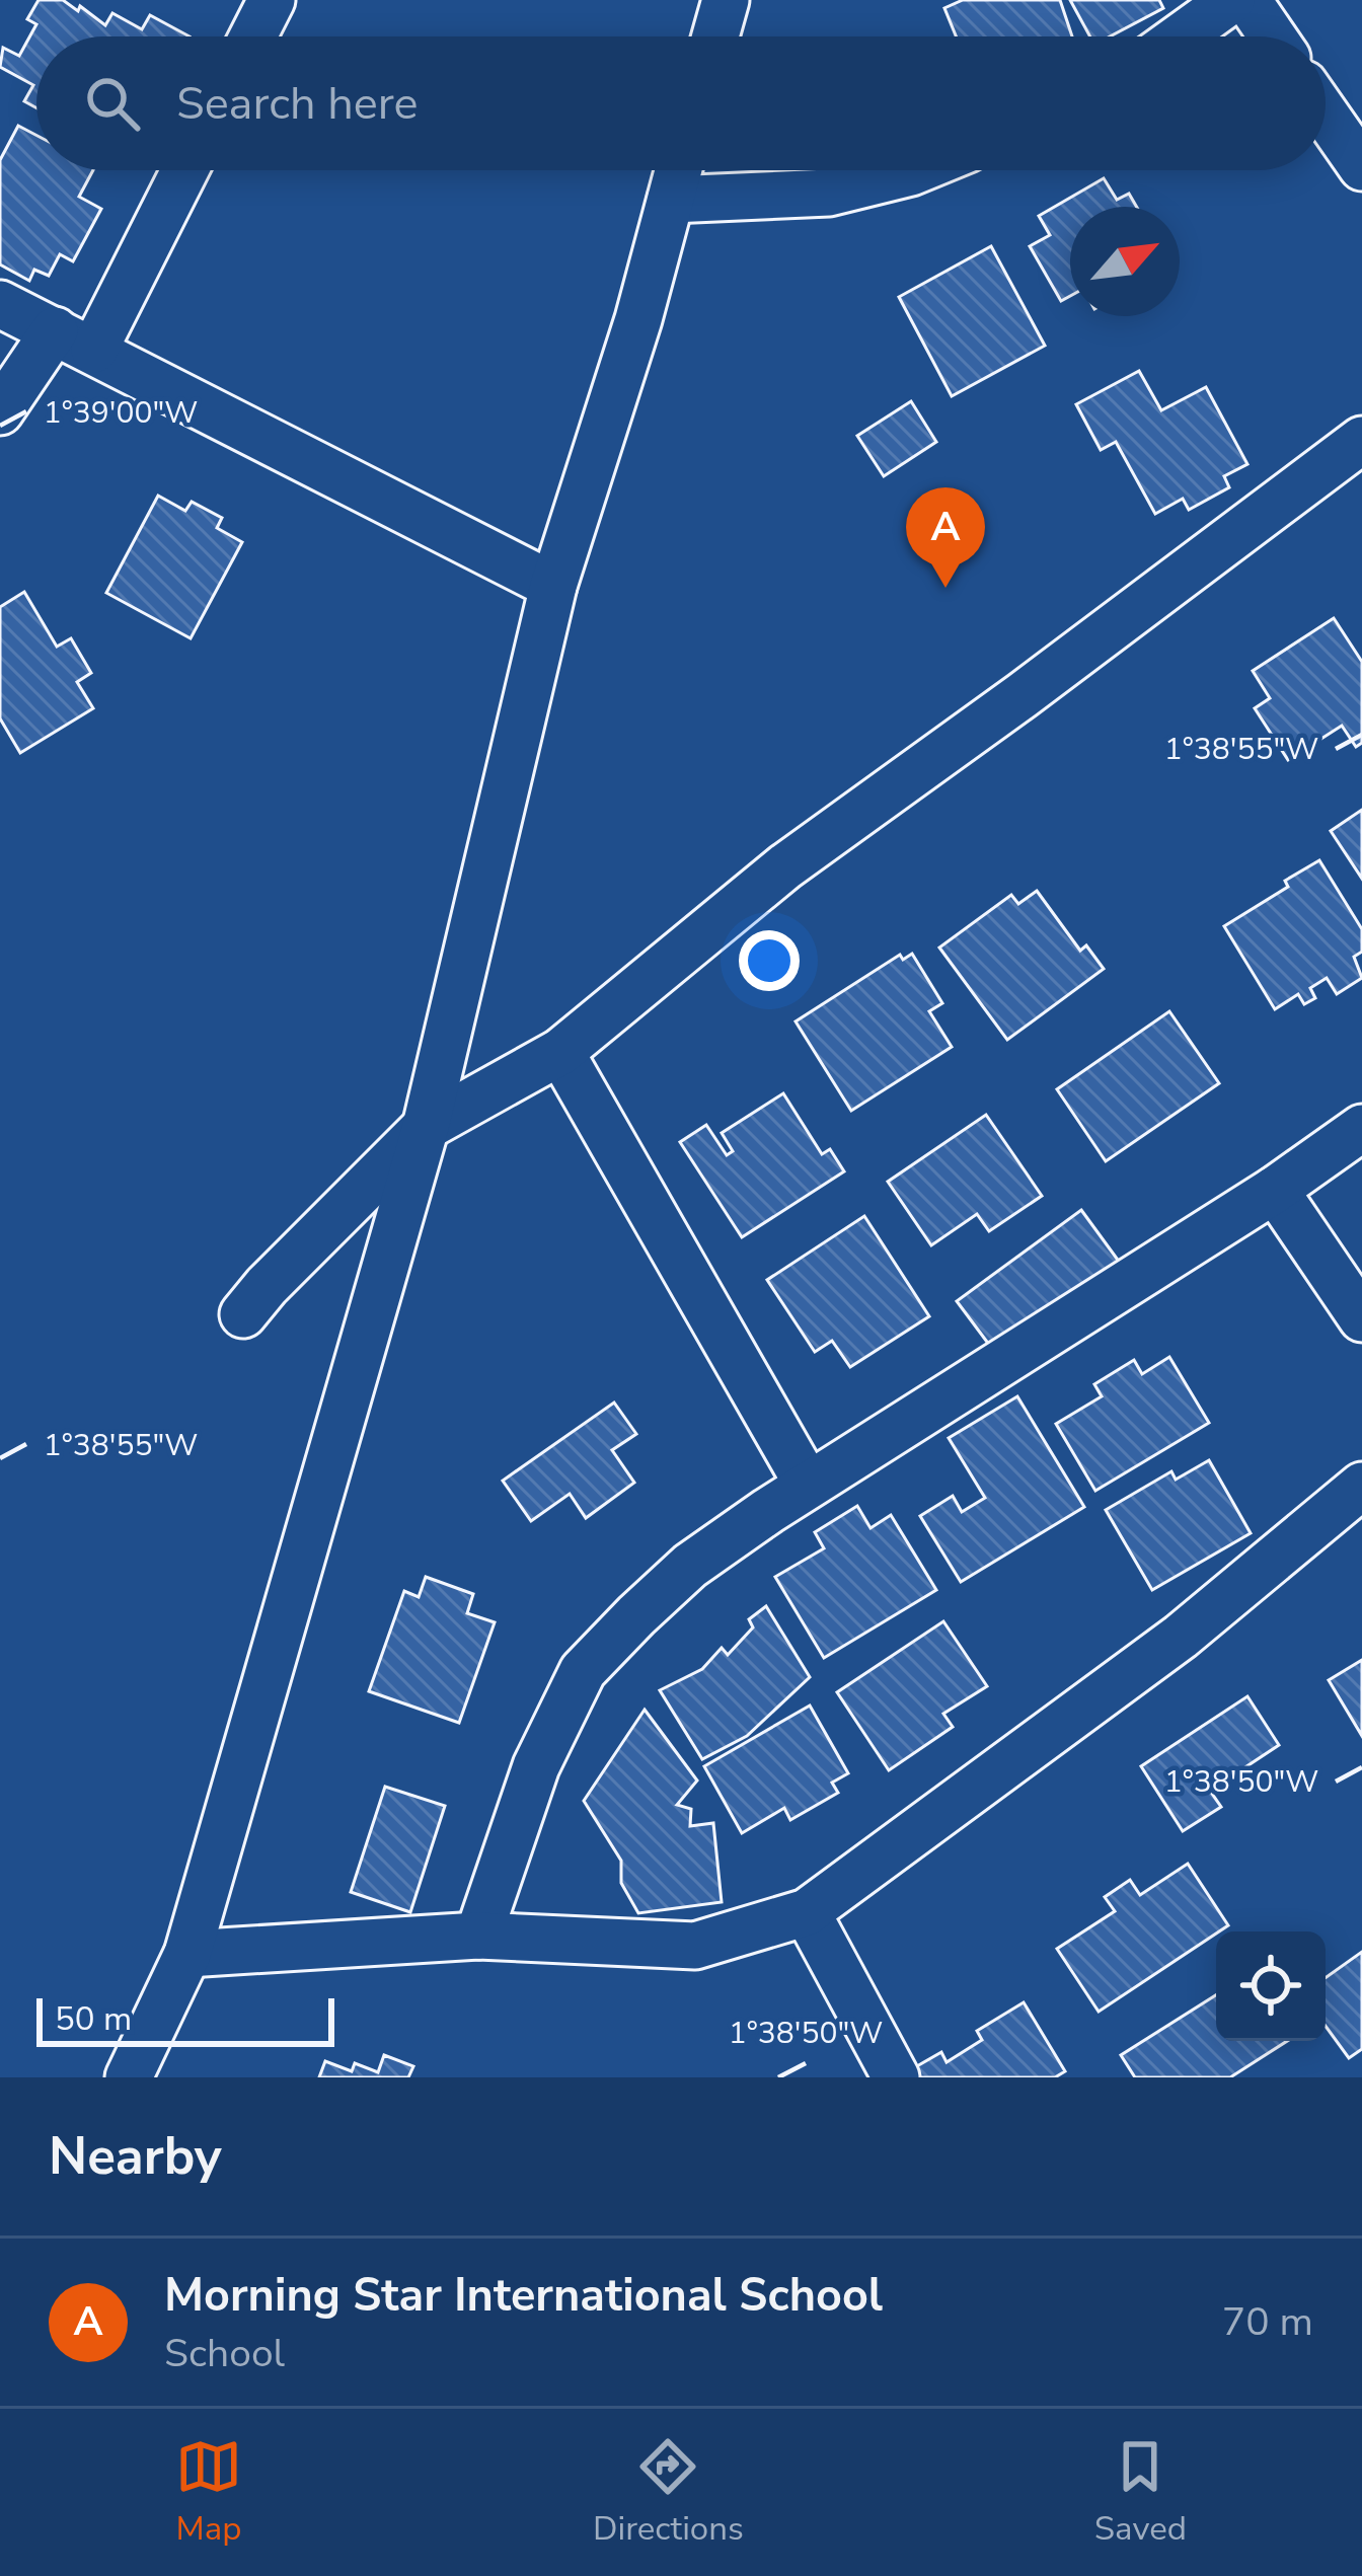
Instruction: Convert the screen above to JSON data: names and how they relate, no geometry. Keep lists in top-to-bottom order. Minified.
{"scale_bar":"50 m","north":"top right","page":{"search":"Search here","pins":"A","scale":"50 m","heading":"Nearby","list":[{"mark":"A","name":"Morning Star International School","note":"School","value":"70 m"}],"nav":["Map","Directions","Saved"]},"coordinates":["1°39'00\"W","1°38'55\"W","1°38'50\"W"]}
